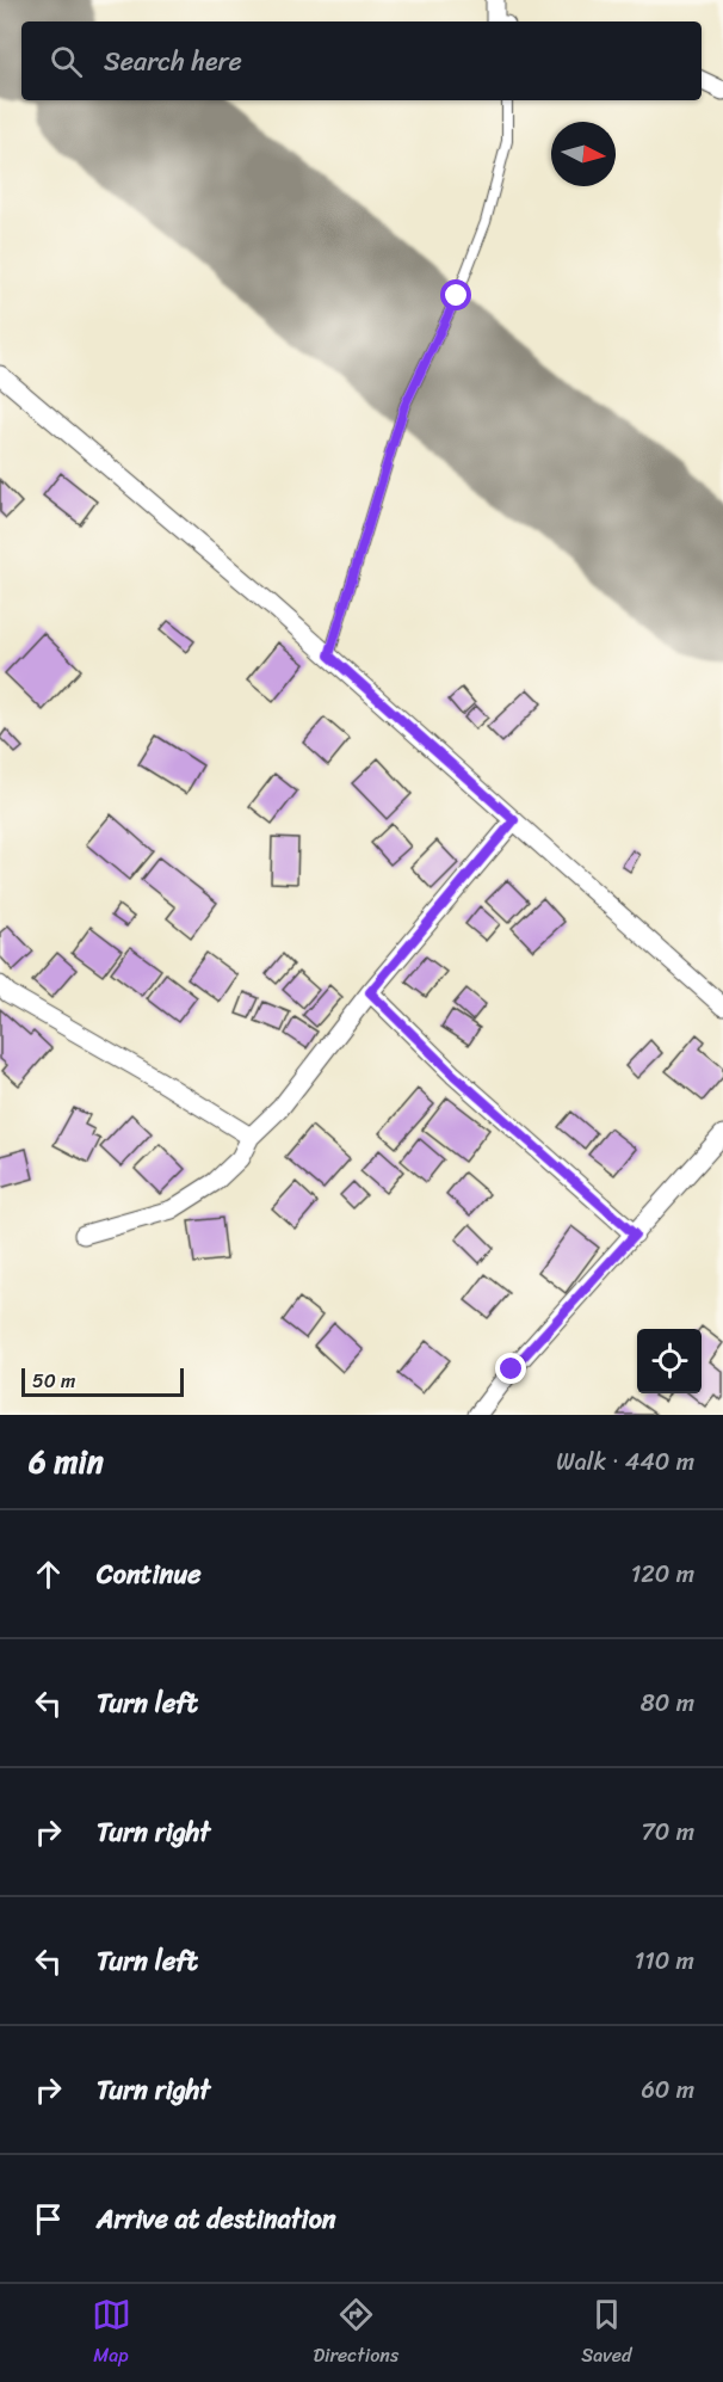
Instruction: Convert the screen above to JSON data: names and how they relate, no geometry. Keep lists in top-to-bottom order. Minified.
{"scale_bar":"50 m","north":"right","page":{"search":"Search here","scale":"50 m","heading":["6 min","Walk · 440 m"],"list":[["Continue","120 m"],["Turn left","80 m"],["Turn right","70 m"],["Turn left","110 m"],["Turn right","60 m"],"Arrive at destination"],"nav":["Map","Directions","Saved"]}}
